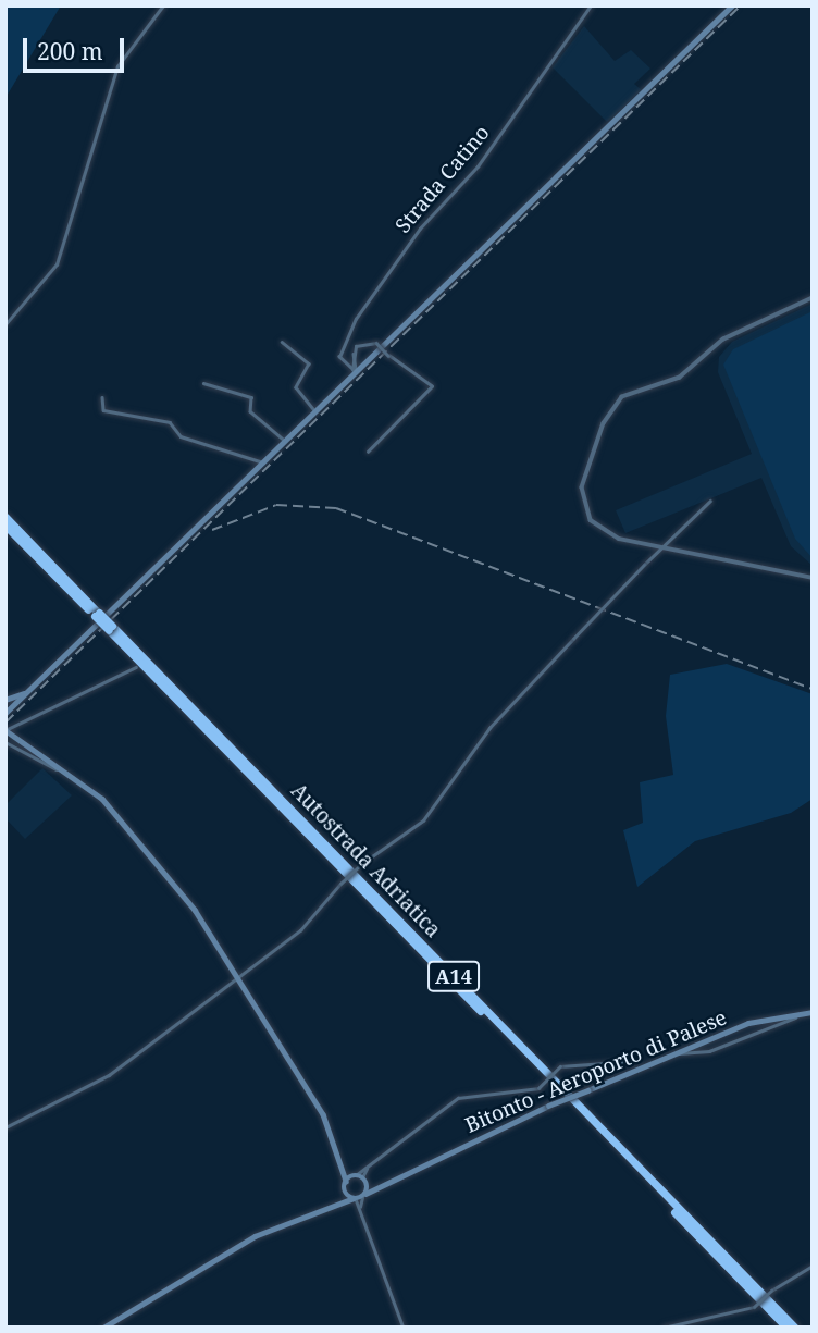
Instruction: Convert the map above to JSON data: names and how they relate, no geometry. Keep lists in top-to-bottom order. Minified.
{"streets":{"highway":["Autostrada Adriatica","A14"],"main road":["Bitonto - Aeroporto di Palese"],"street":["Strada Catino"]},"scale_bar":"200 m"}
